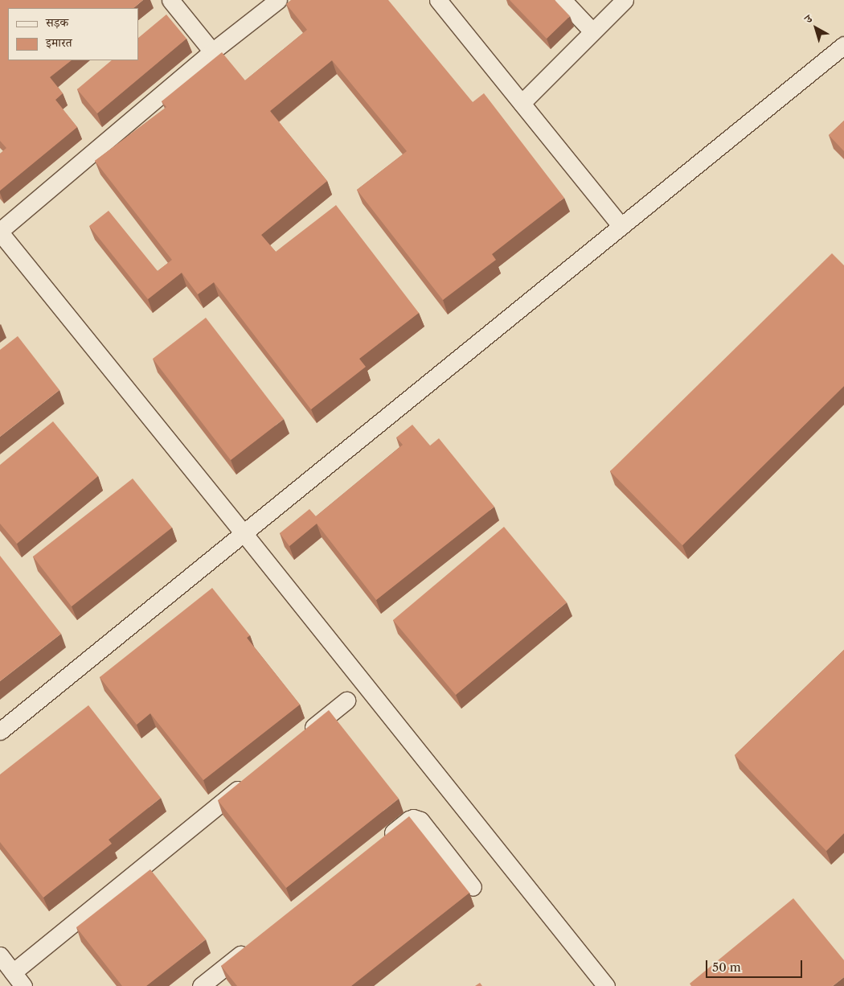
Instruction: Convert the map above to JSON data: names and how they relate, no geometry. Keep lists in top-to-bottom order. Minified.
{"legend":["सड़क","इमारत"],"scale_bar":"50 m","north":"top left"}
